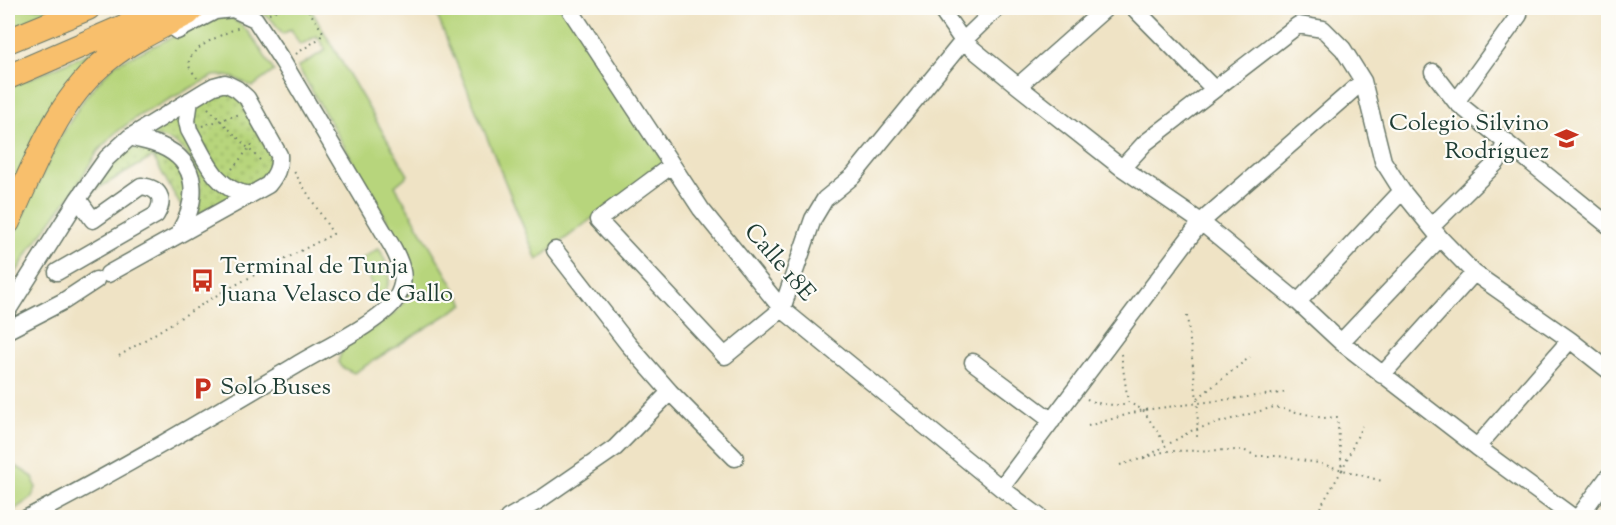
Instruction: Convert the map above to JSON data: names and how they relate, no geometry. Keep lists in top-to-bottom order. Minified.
{"streets":{"street":["Calle 18E"]},"places":{"school or university":["Colegio Silvino Rodríguez"],"bus stop":["Terminal de Tunja Juana Velasco de Gallo"],"parking":["Solo Buses"]}}
